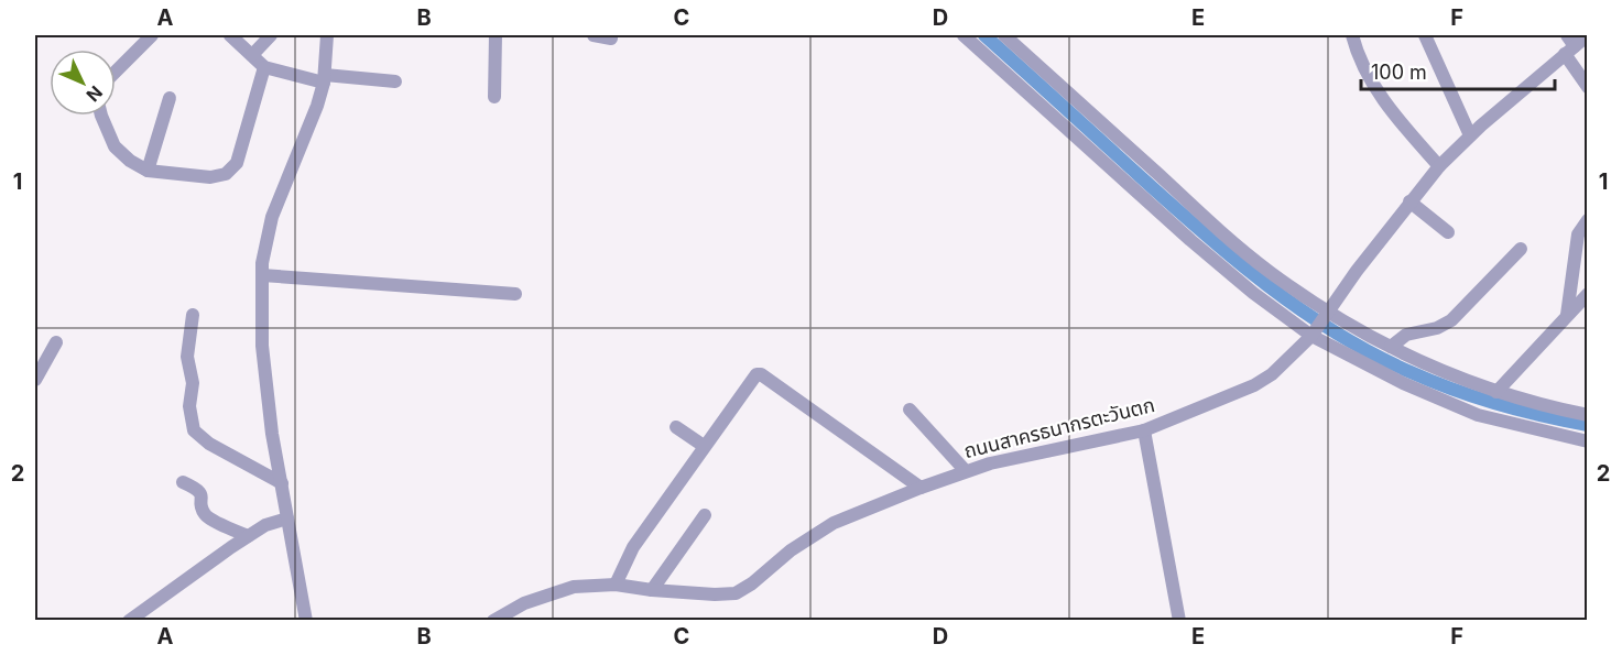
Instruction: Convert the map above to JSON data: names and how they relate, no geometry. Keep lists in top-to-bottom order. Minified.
{"streets":{"street":["ถนนสาครธนากรตะวันตก"]},"scale_bar":"100 m","north":"bottom right","grid":{"columns":["A","B","C","D","E","F"],"rows":["1","2"]}}
